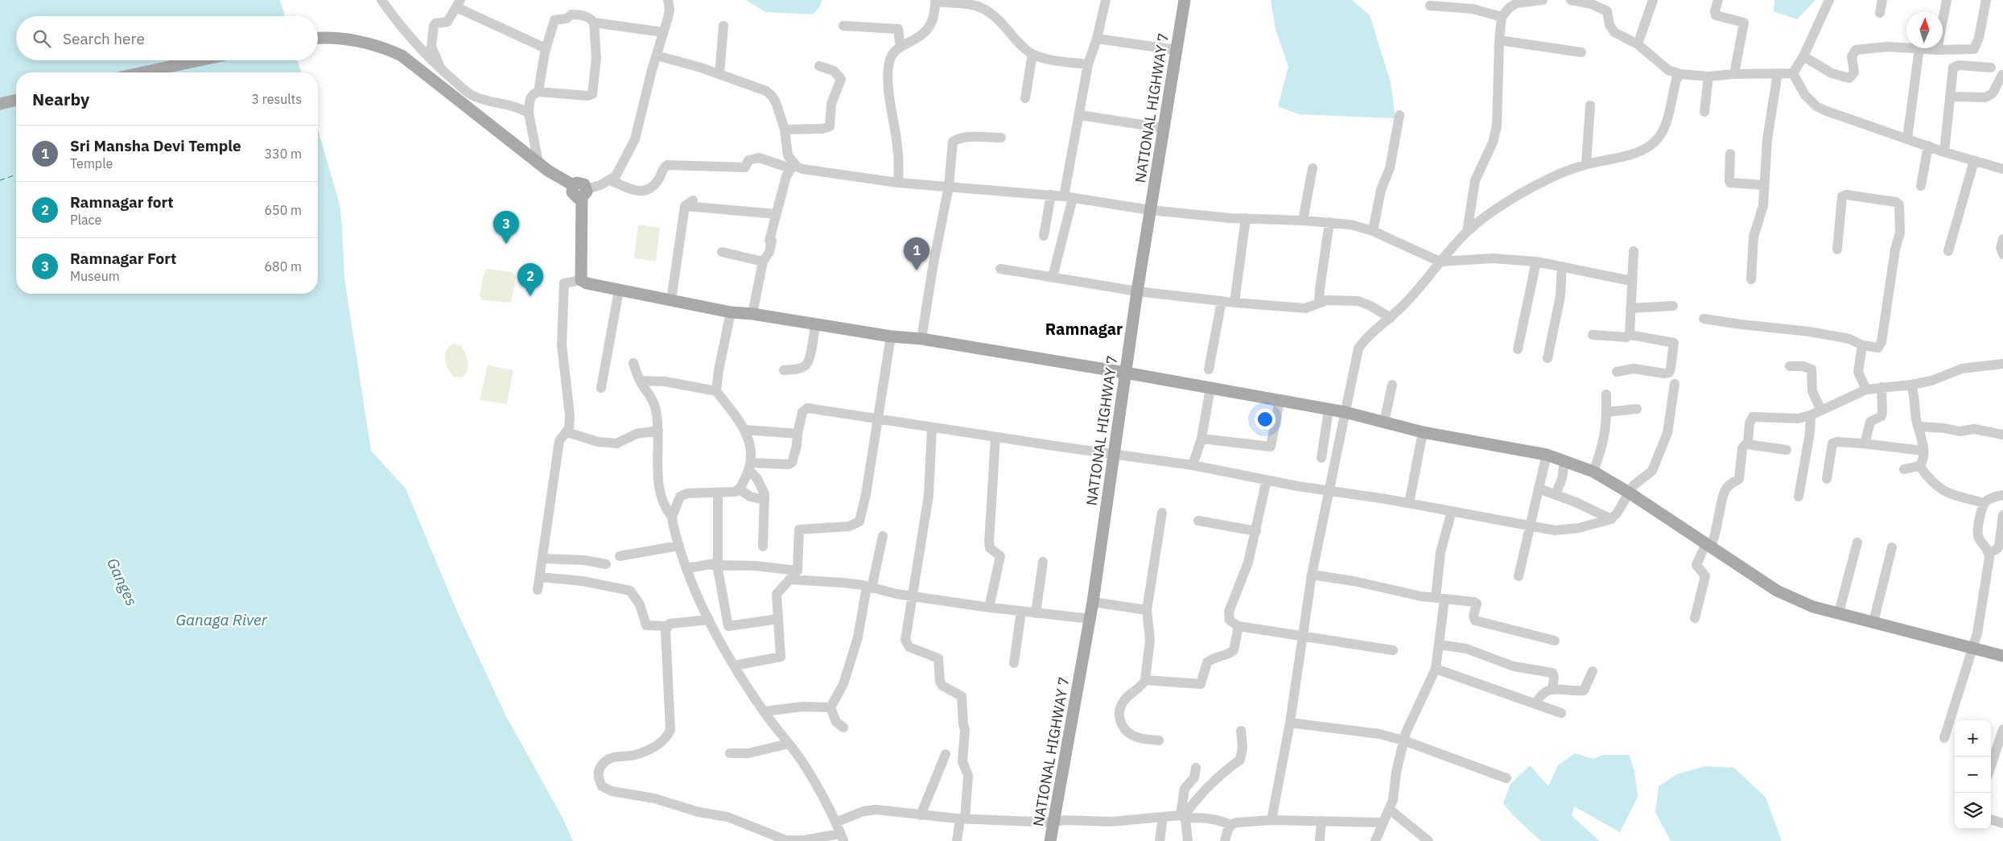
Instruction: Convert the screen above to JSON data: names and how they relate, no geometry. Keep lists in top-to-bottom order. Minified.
{"streets":{"main road":["NATIONAL HIGHWAY 7"]},"districts":["Ramnagar"],"water":["Ganges","Ganaga River"],"north":"top","page":{"search":"Search here","heading":["Nearby","3 results"],"list":[{"mark":"1","name":"Sri Mansha Devi Temple","note":"Temple","value":"330 m"},{"mark":"2","name":"Ramnagar fort","note":"Place","value":"650 m"},{"mark":"3","name":"Ramnagar Fort","note":"Museum","value":"680 m"}],"pins":["3","1","2"],"map_buttons":["+","−"]}}
